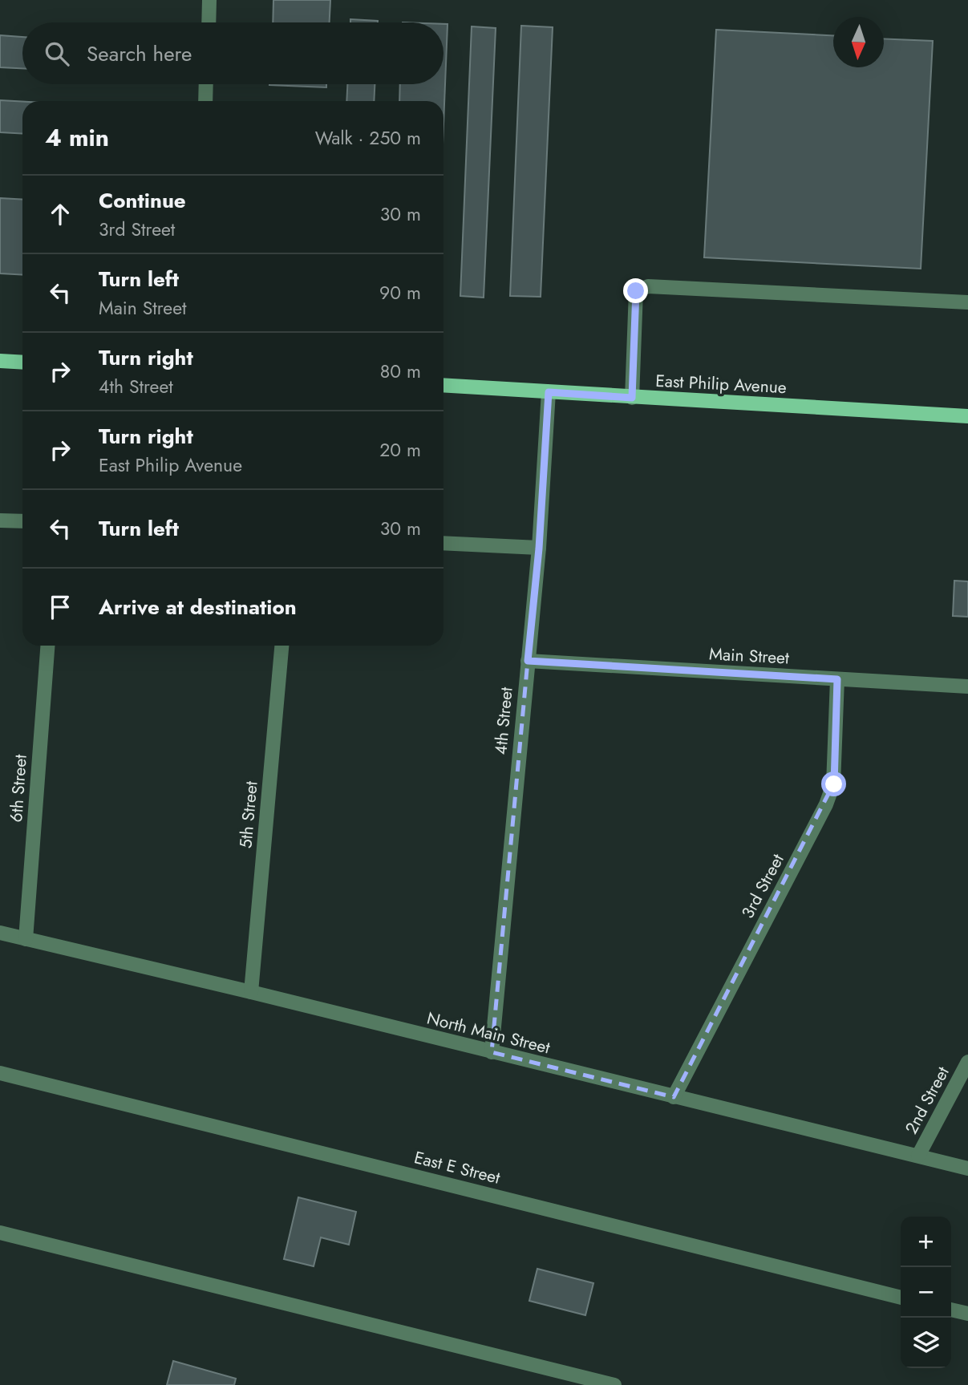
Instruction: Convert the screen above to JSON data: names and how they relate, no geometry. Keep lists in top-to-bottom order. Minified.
{"streets":{"main road":["East Philip Avenue"],"street":["Main Street","4th Street","6th Street","5th Street","3rd Street","North Main Street","2nd Street","East E Street"]},"crossings":[["East Philip Avenue","4th Street"],["Main Street","4th Street"],["Main Street","3rd Street"],["4th Street","North Main Street"],["6th Street","North Main Street"],["5th Street","North Main Street"],["3rd Street","North Main Street"],["North Main Street","2nd Street"]],"north":"bottom","page":{"search":"Search here","heading":["4 min","Walk · 250 m"],"list":[["Continue","3rd Street","30 m"],["Turn left","Main Street","90 m"],["Turn right","4th Street","80 m"],["Turn right","East Philip Avenue","20 m"],["Turn left","30 m"],"Arrive at destination"],"map_buttons":["+","−"]}}
